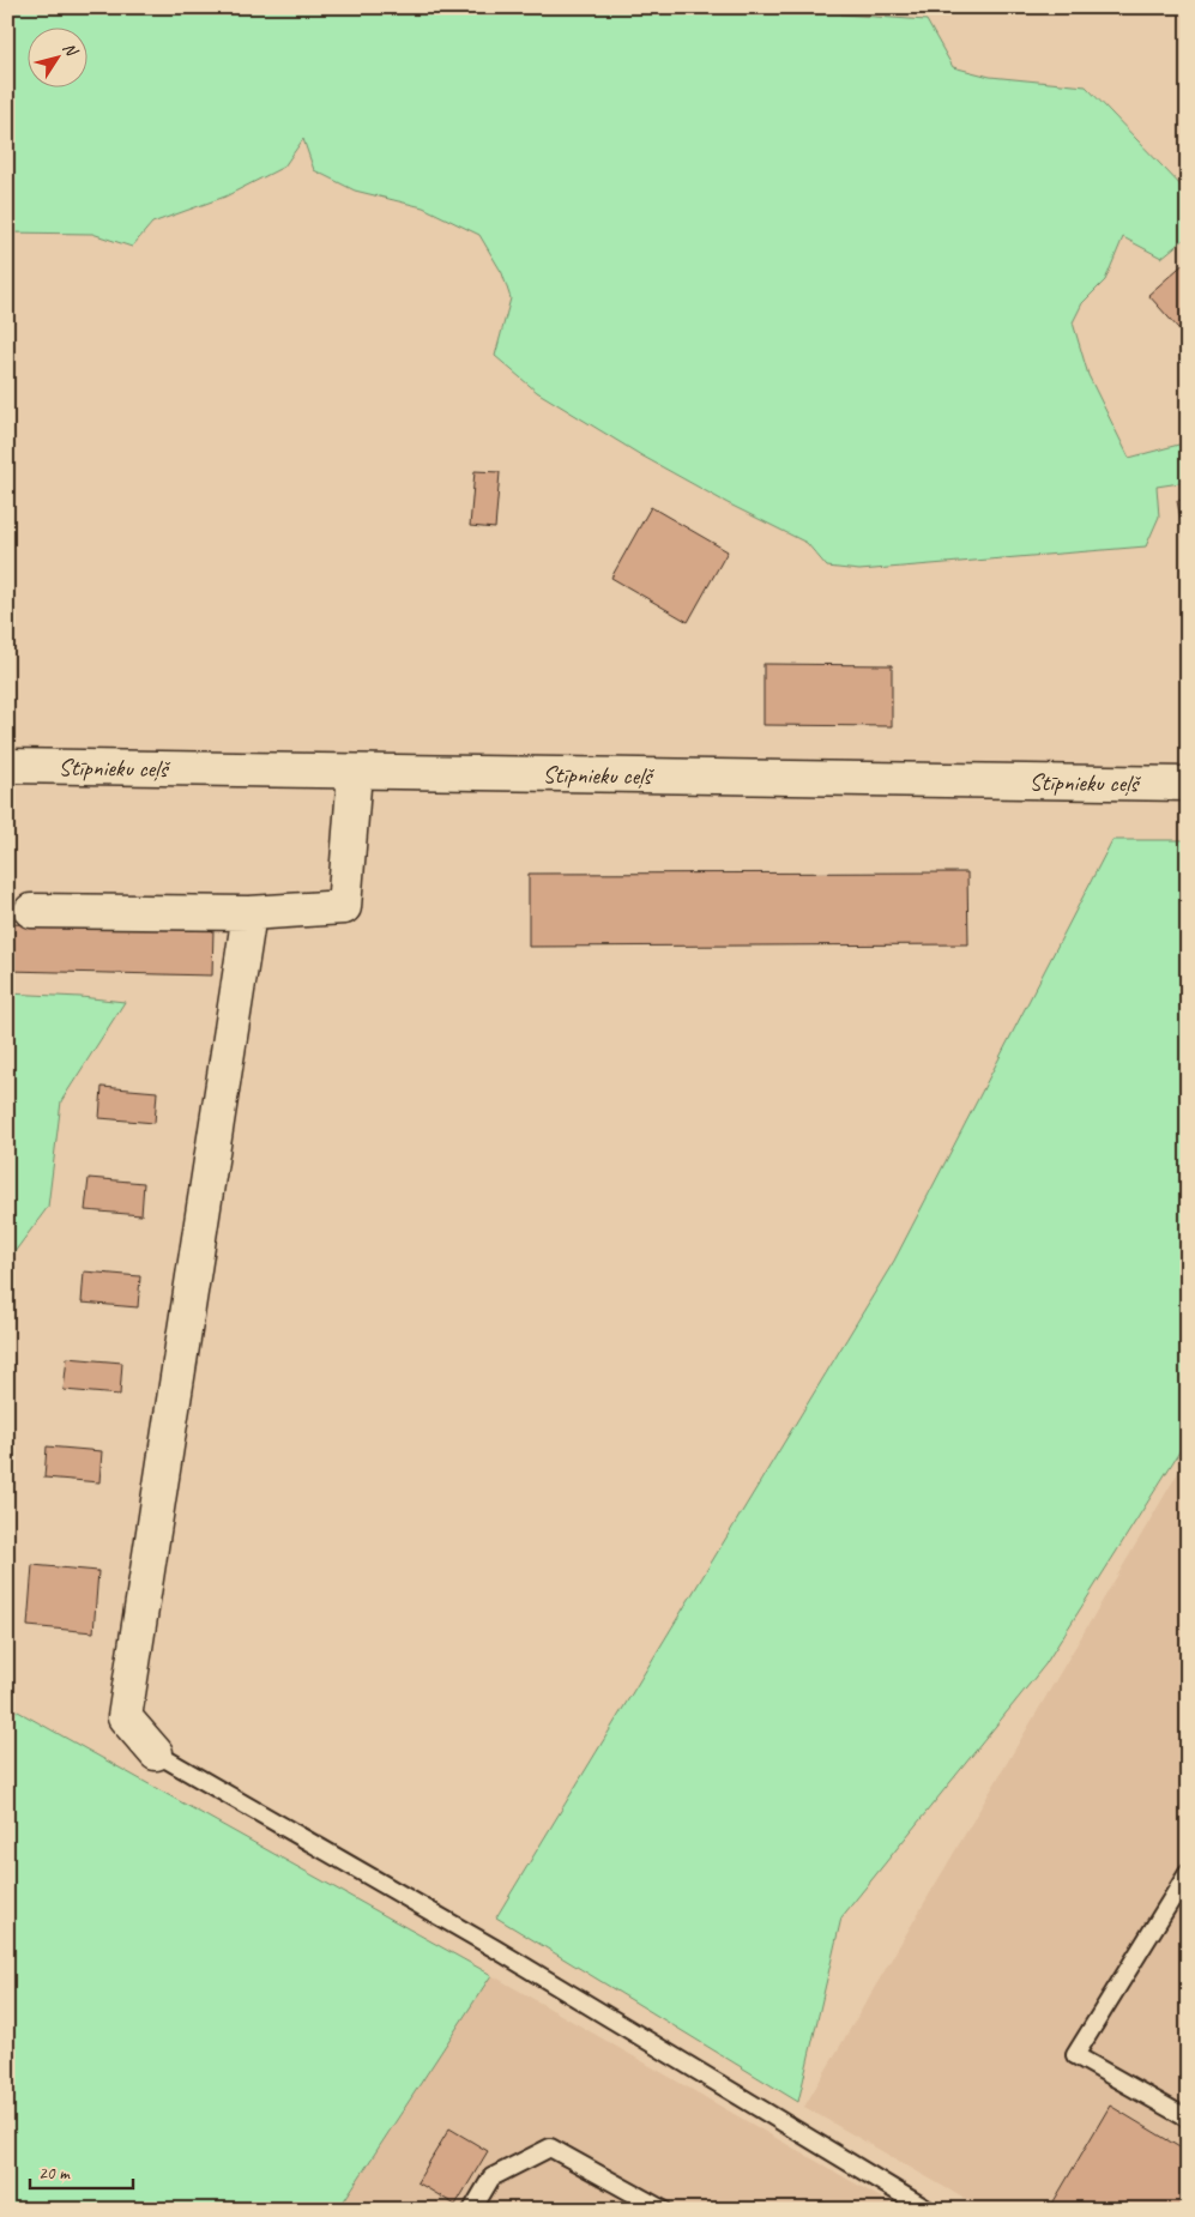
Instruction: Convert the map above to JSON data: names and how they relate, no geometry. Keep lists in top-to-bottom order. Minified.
{"streets":{"street":["Stīpnieku ceļš"]},"scale_bar":"20 m","north":"top right"}
